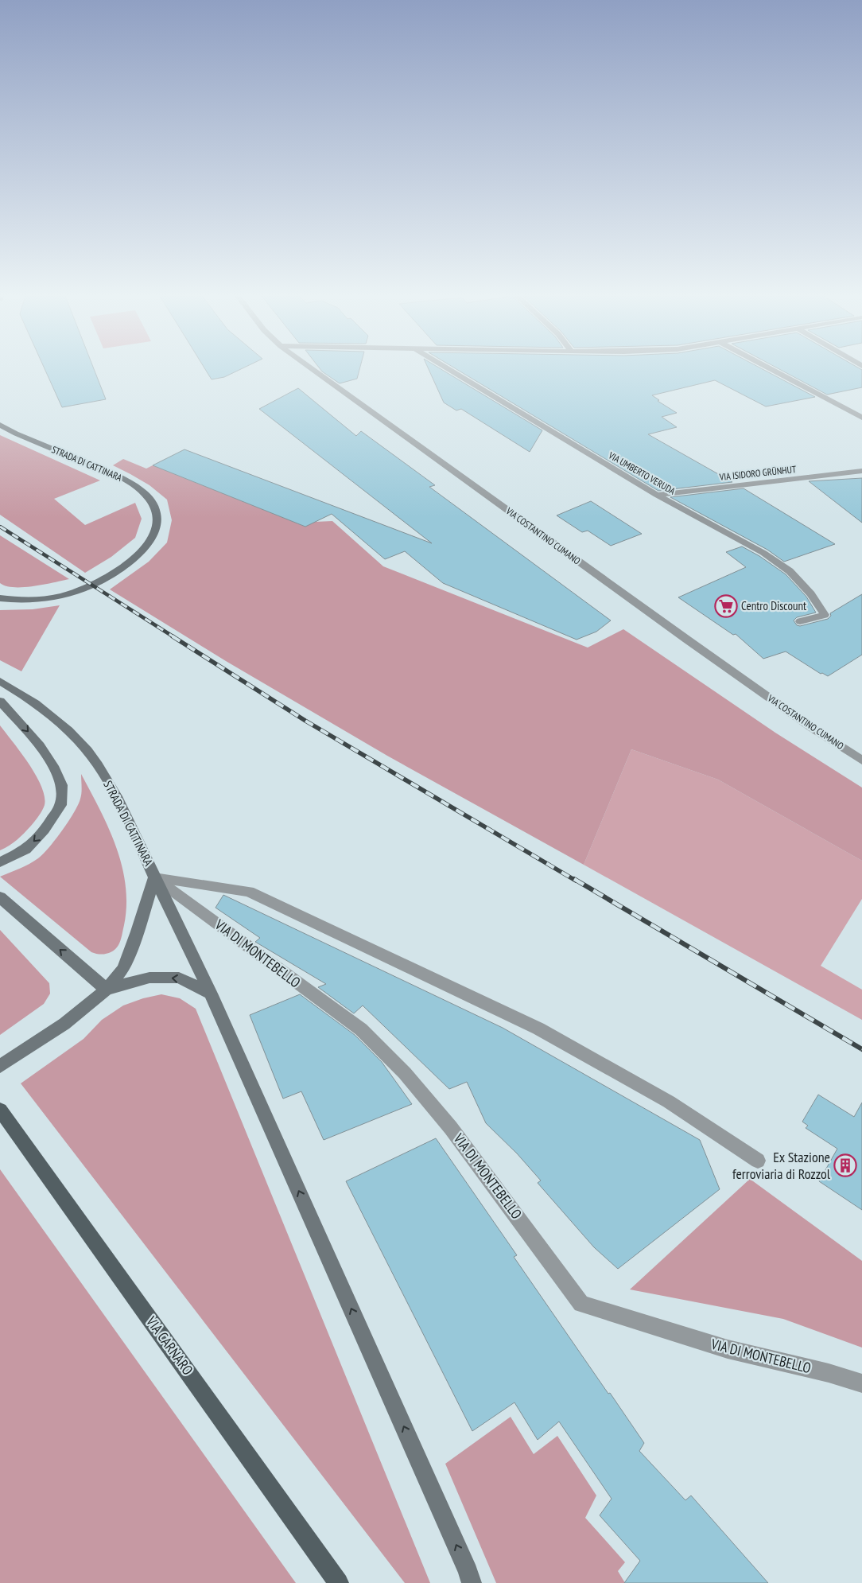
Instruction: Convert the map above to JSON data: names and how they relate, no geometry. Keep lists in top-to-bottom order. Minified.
{"streets":{"main road":["VIA CARNARO"],"street":["STRADA DI CATTINARA","VIA UMBERTO VERUDA","VIA ISIDORO GRÜNHUT","VIA COSTANTINO CUMANO","VIA DI MONTEBELLO"]},"crossings":[["STRADA DI CATTINARA","VIA DI MONTEBELLO"],["VIA UMBERTO VERUDA","VIA ISIDORO GRÜNHUT"]],"places":{"supermarket":["Centro Discount"],"building":["Ex Stazione ferroviaria di Rozzol"]}}
